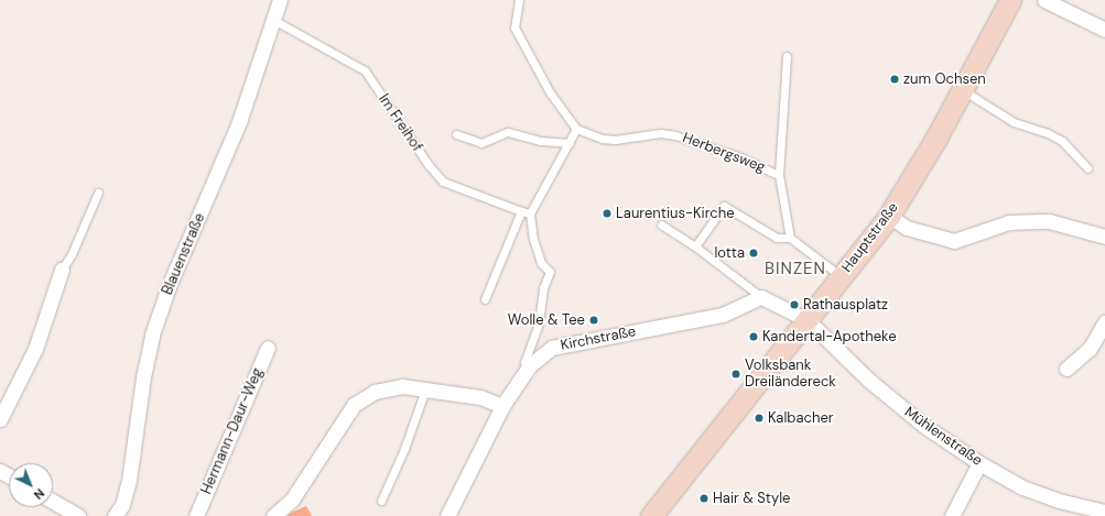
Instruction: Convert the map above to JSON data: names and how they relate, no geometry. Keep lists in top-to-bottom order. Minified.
{"streets":{"main road":["Hauptstraße"],"street":["Blauenstraße","Kirchstraße","Hermann-Daur-Weg","Mühlenstraße"],"lane":["Im Freihof","Herbergsweg"]},"crossings":[["Im Freihof","Blauenstraße"],["Hauptstraße","Mühlenstraße"],["Kirchstraße","Mühlenstraße"]],"districts":["BINZEN"],"places":["zum Ochsen","Laurentius-Kirche","lotta","Rathausplatz","Wolle & Tee","Kandertal-Apotheke","Volksbank Dreiländereck","Kalbacher","Hair & Style"],"north":"bottom right"}
